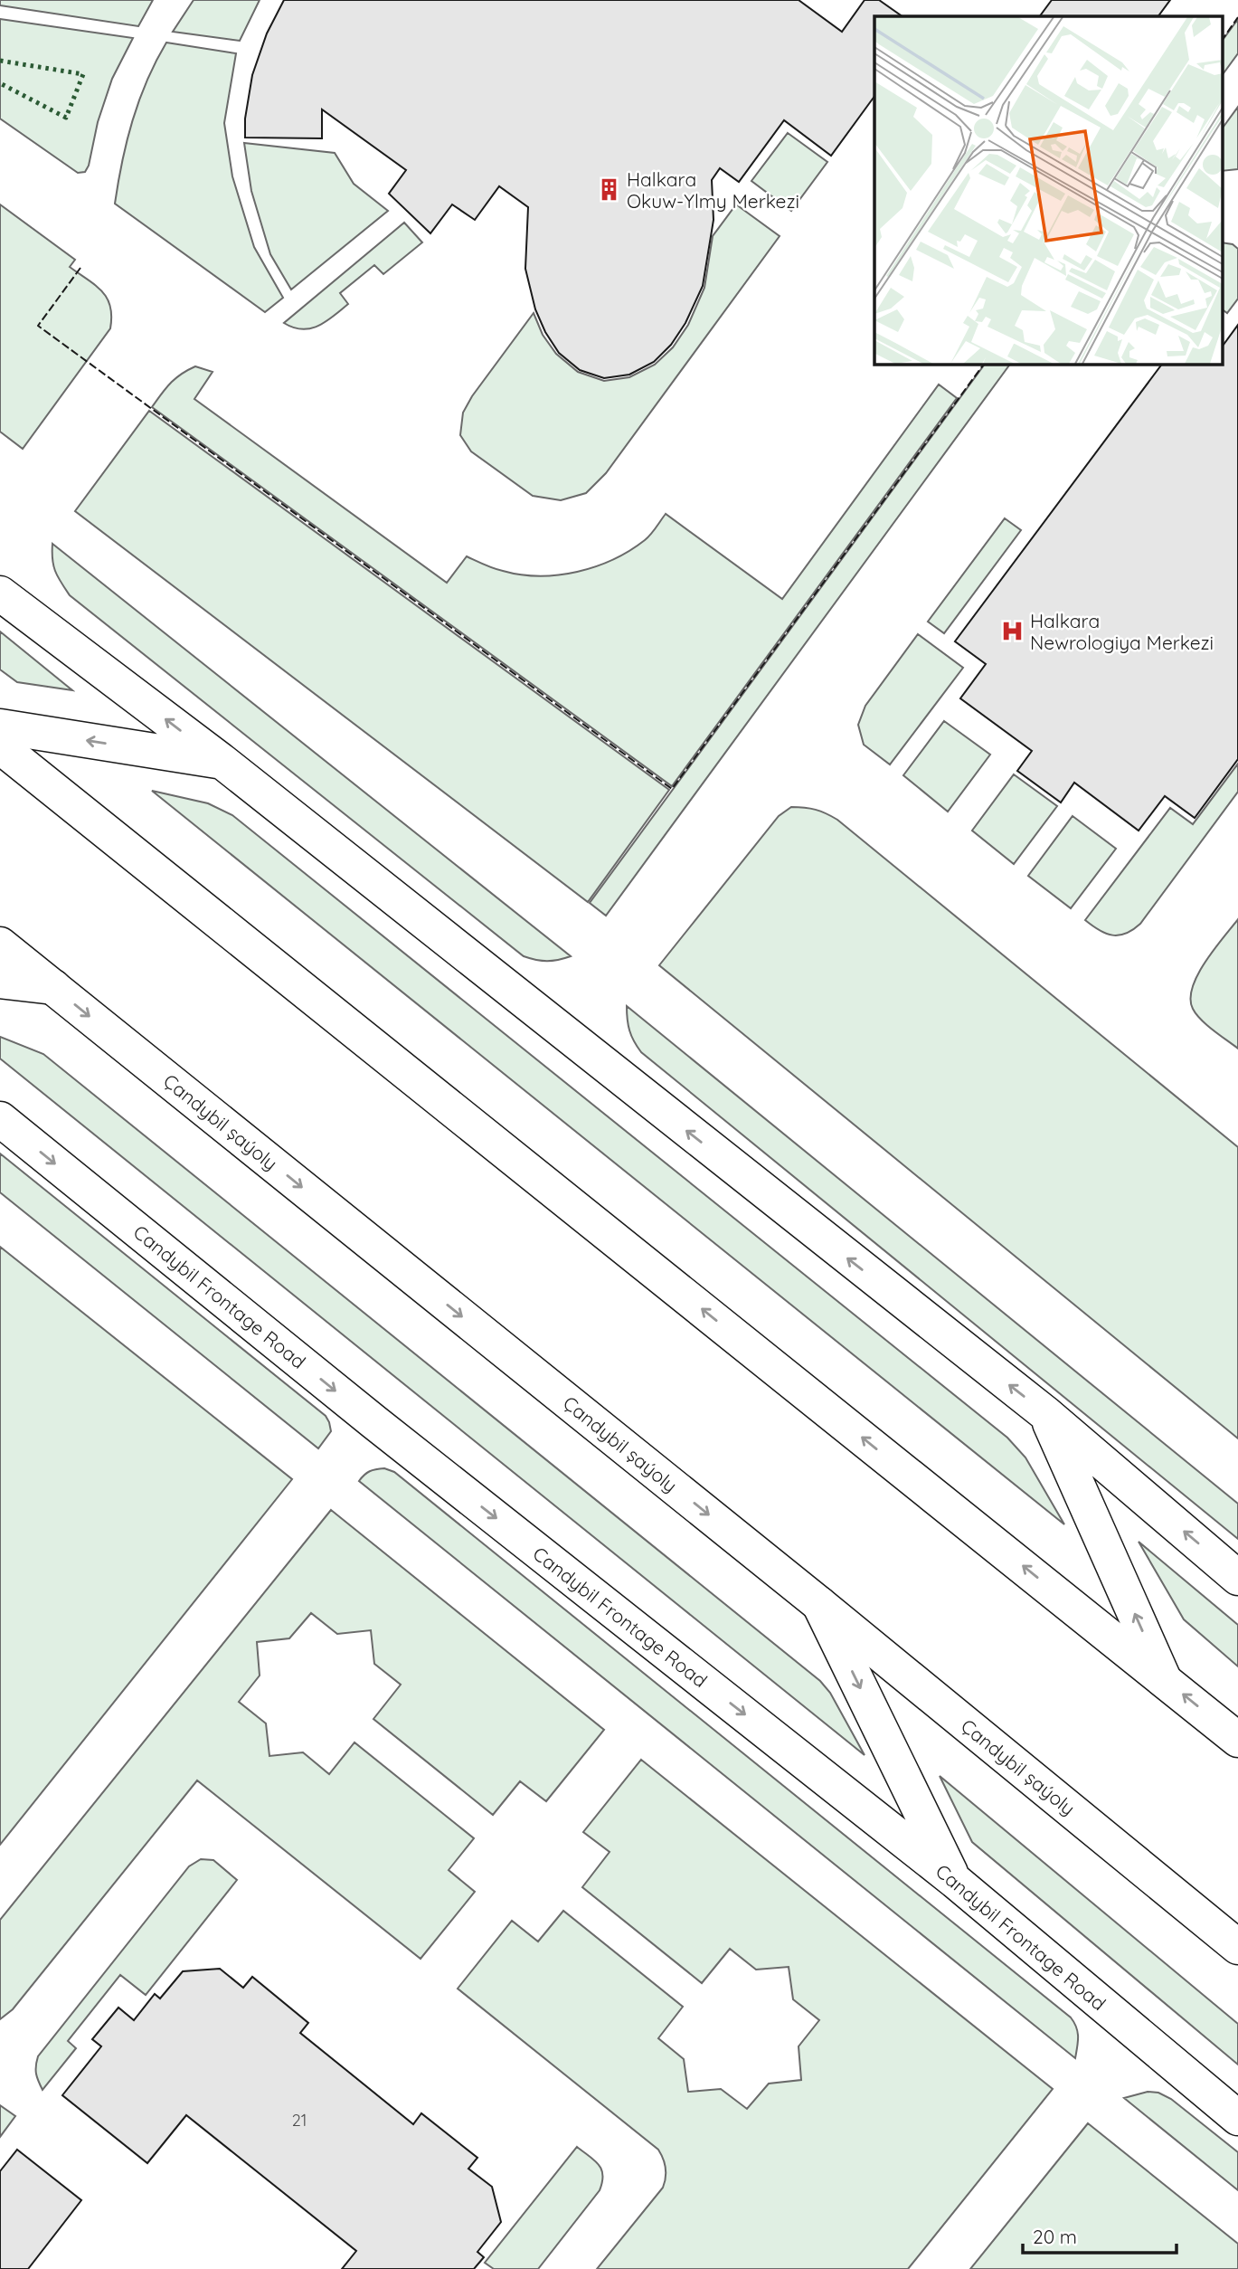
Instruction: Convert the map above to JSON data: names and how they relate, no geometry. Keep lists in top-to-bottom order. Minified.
{"streets":{"street":["Çandybil şaýoly","Candybil Frontage Road"]},"places":{"building":["Halkara Okuw-Ylmy Merkezi"],"hospital":["Halkara Newrologiya Merkezi"]},"house_numbers":["21"],"scale_bar":"20 m"}
